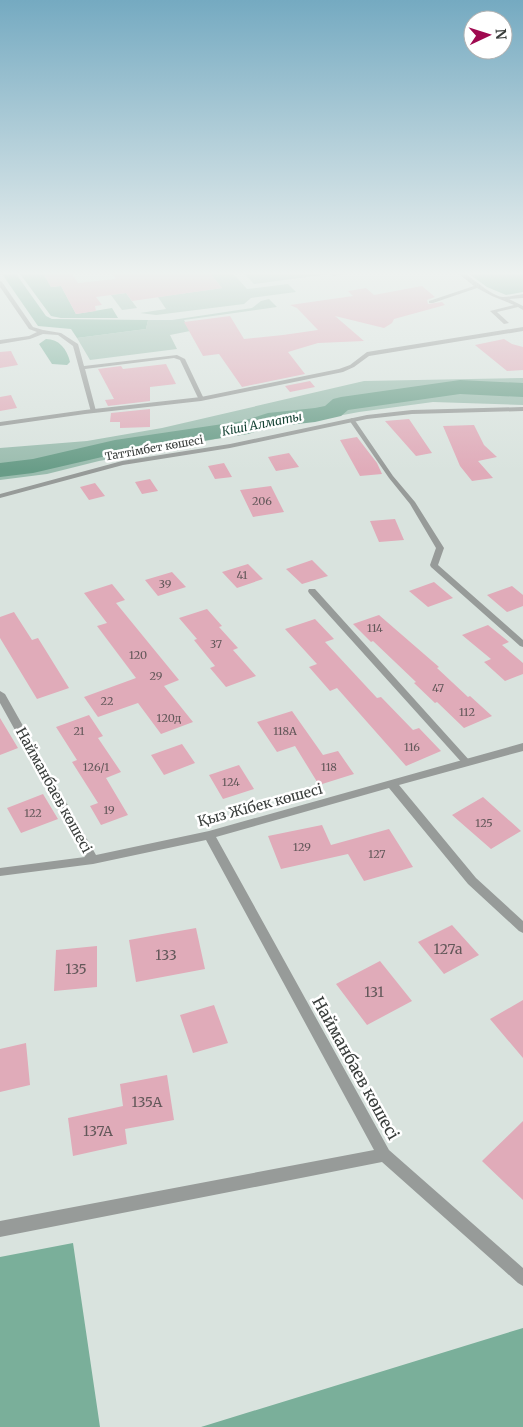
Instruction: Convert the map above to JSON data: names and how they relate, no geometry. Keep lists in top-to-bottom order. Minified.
{"streets":{"street":["Таттімбет көшесі","Найманбаев көшесі","Қыз Жібек көшесі"]},"crossings":[["Найманбаев көшесі","Қыз Жібек көшесі"]],"water":["Кіші Алматы"],"house_numbers":["206","41","39","114","37","120","29","47","22","112","120д","21","118А","116","126/1","118","124","19","122","125","129","127","127а","133","135","131","135А","137А"],"north":"right"}
